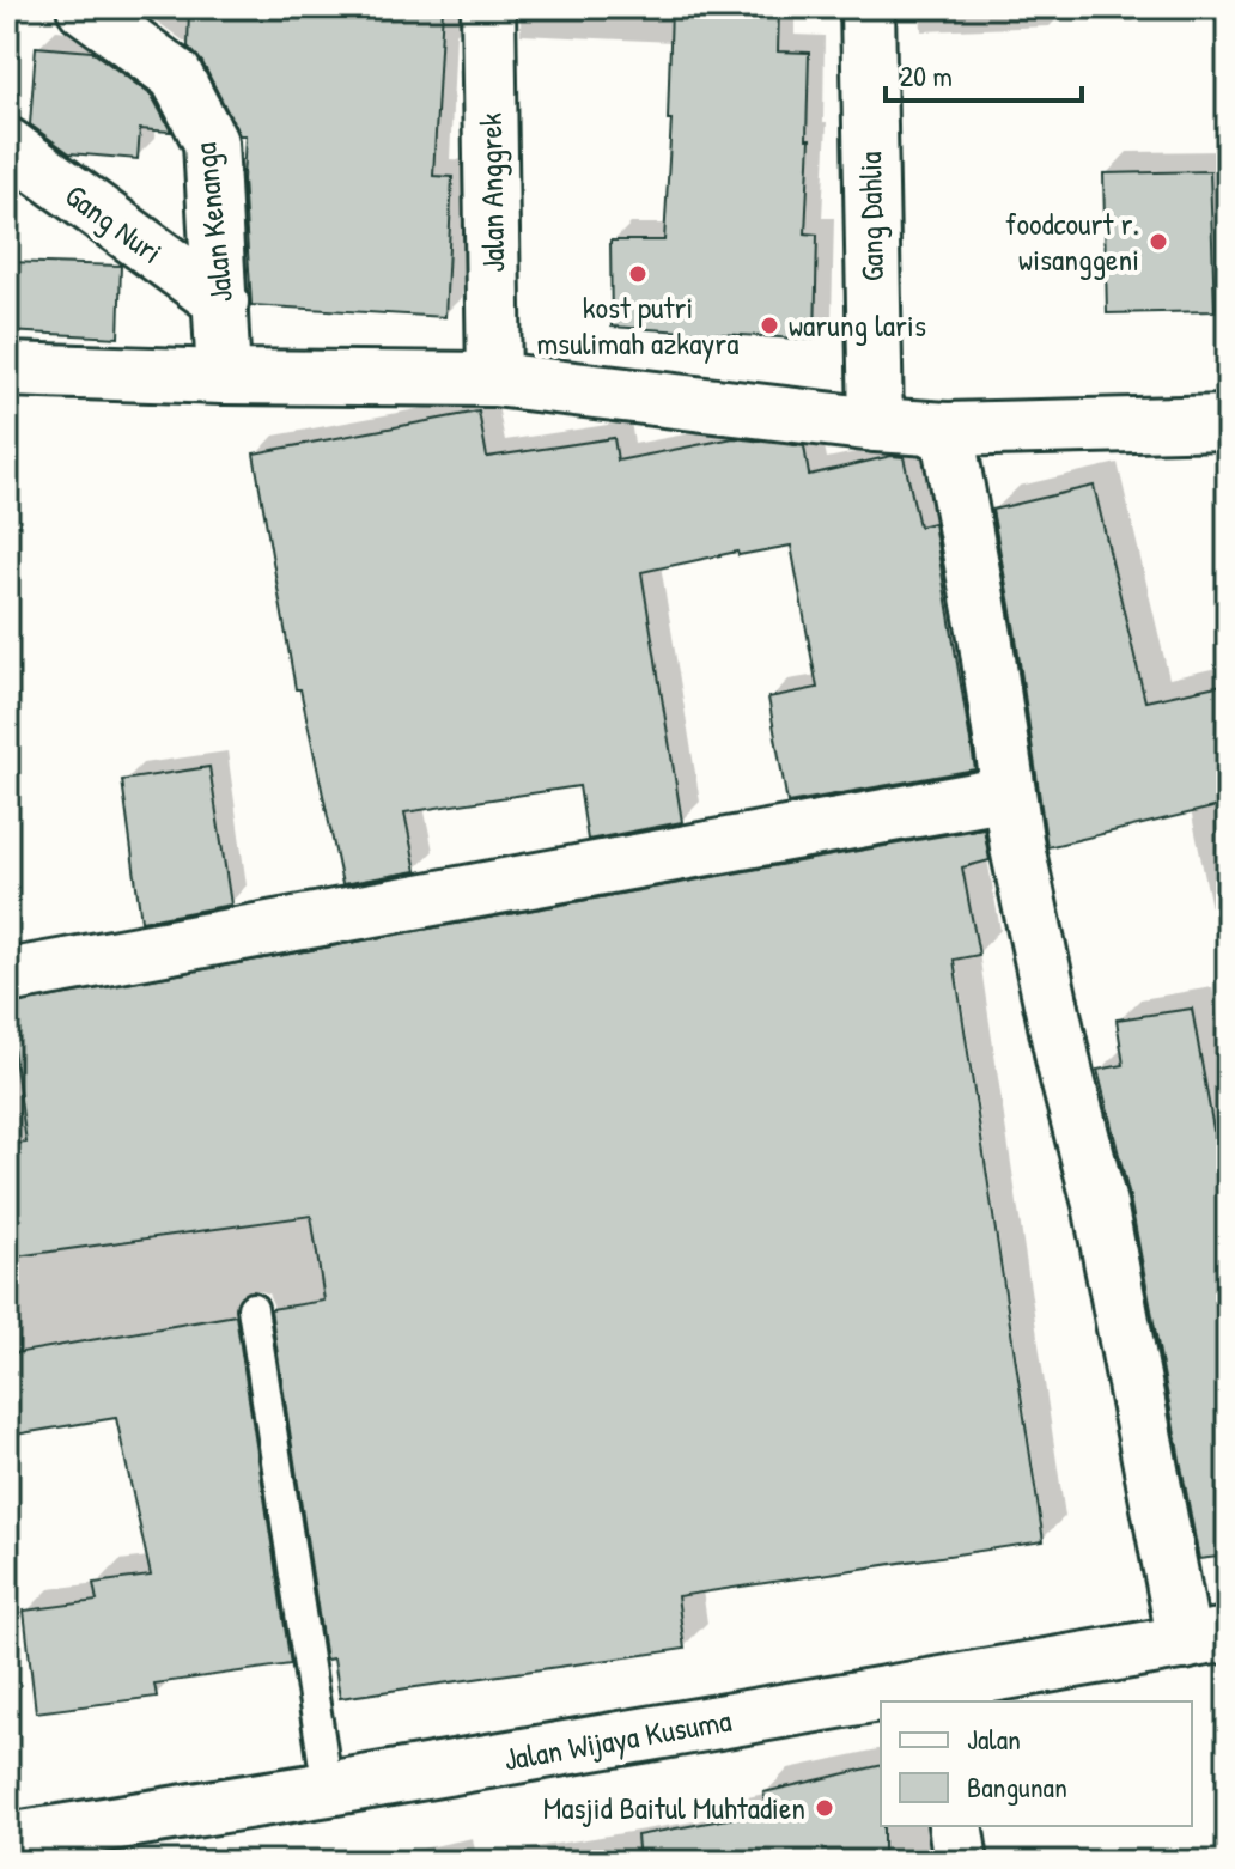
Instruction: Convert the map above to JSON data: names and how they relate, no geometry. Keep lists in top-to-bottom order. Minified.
{"streets":{"street":["Jalan Anggrek","Gang Dahlia","Jalan Kenanga","Gang Nuri","Jalan Wijaya Kusuma"]},"crossings":[["Jalan Kenanga","Gang Nuri"]],"places":["foodcourt r. wisanggeni","kost putri msulimah azkayra","warung laris","Masjid Baitul Muhtadien"],"legend":["Jalan","Bangunan"],"scale_bar":"20 m"}
